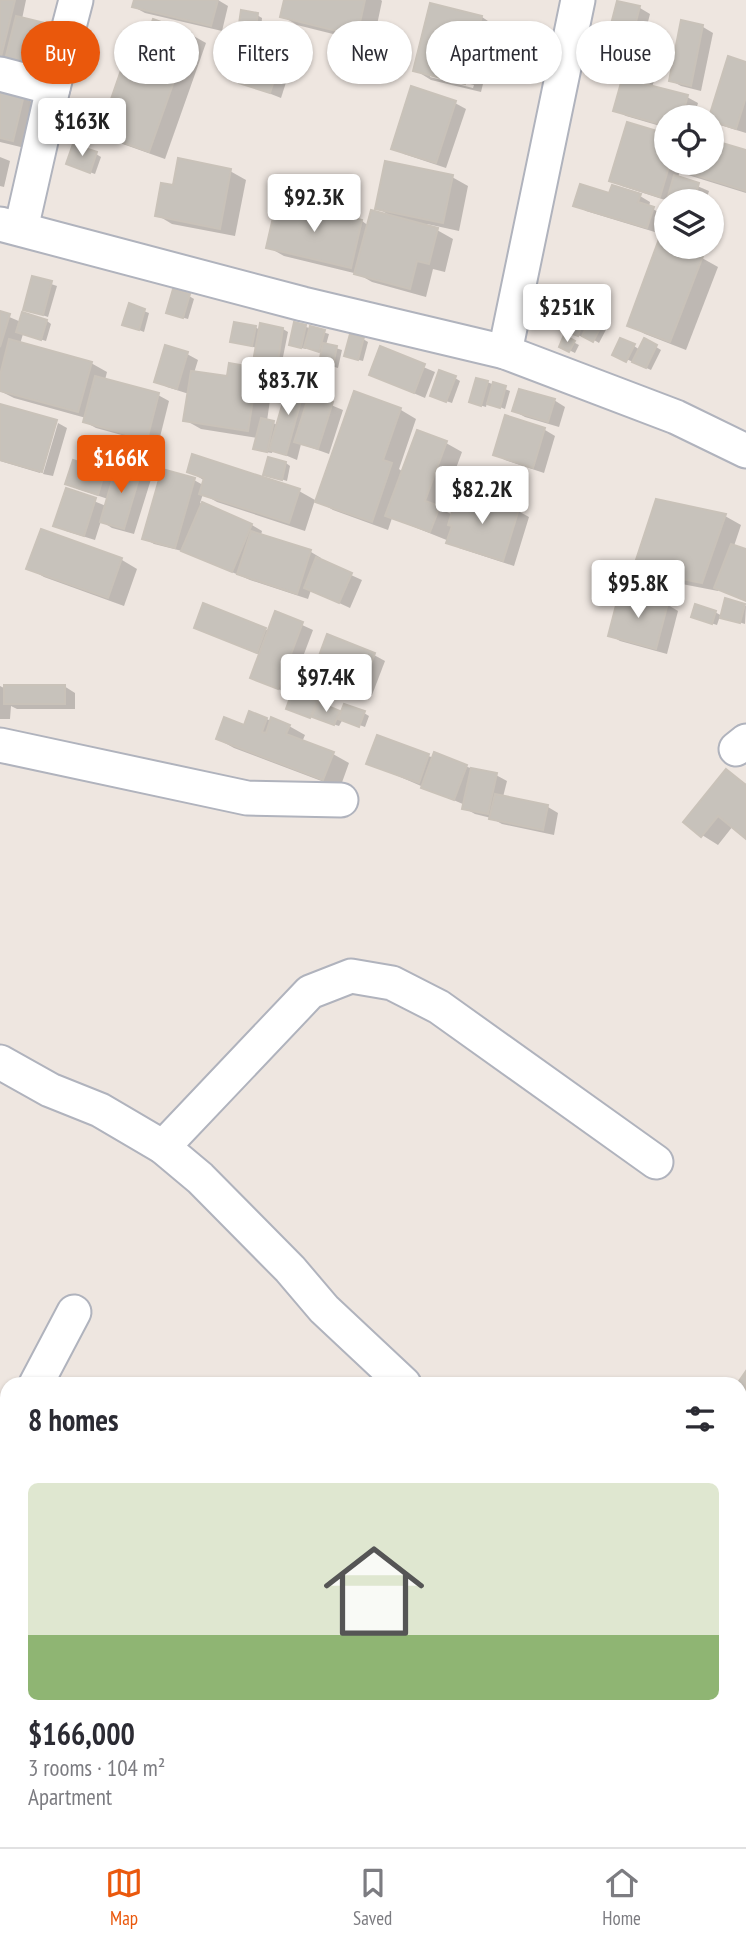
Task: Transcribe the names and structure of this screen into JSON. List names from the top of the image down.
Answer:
{
  "page": {
    "chip": [
      "Buy",
      "Rent",
      "Filters",
      "New",
      "Apartment",
      "House"
    ],
    "price": [
      "$163K",
      "$92.3K",
      "$251K",
      "$83.7K",
      "$166K",
      "$82.2K",
      "$95.8K",
      "$97.4K"
    ],
    "heading": "8 homes",
    "list": [
      {
        "name": "$166,000",
        "note": "3 rooms · 104 m² · Apartment"
      }
    ],
    "tabs": ["Map", "Saved", "Home"]
  }
}
